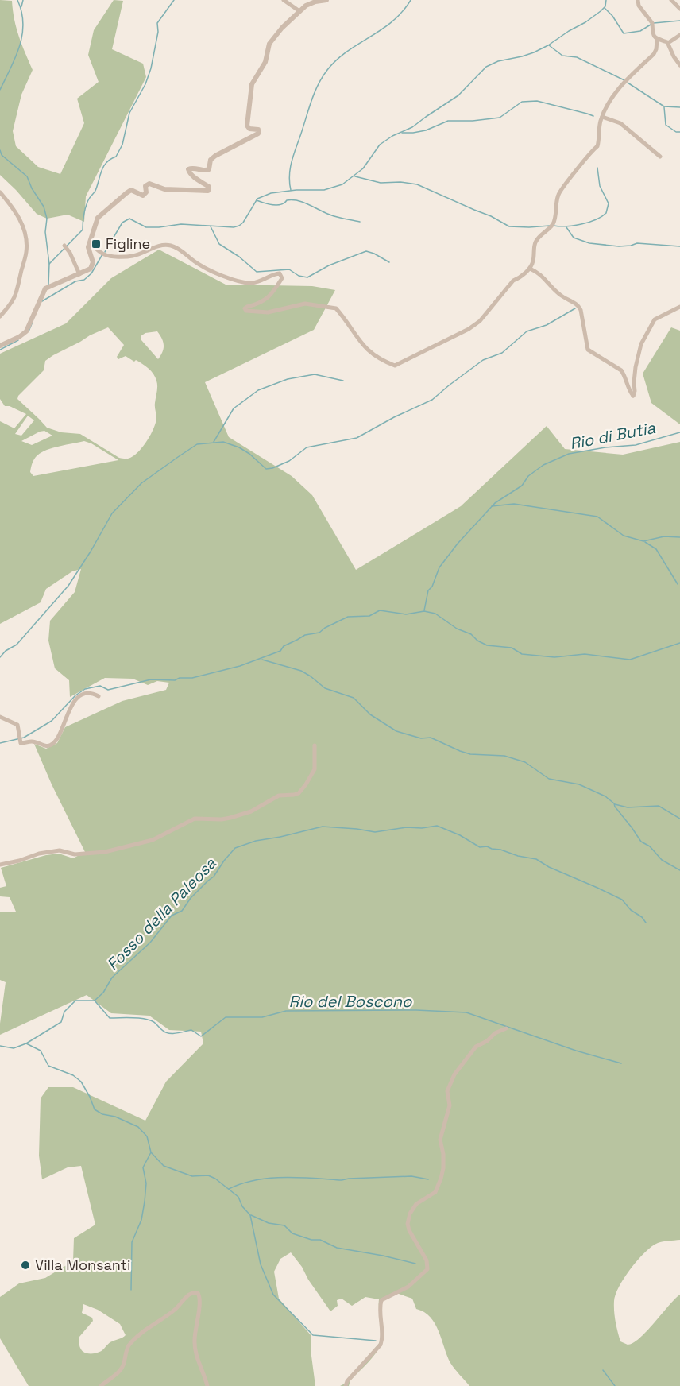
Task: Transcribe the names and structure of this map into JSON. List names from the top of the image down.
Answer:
{
  "water": ["Rio di Butia", "Fosso della Paleosa", "Rio del Boscono"],
  "places": {
    "transit": ["Figline"],
    "other": ["Villa Monsanti"]
  }
}
